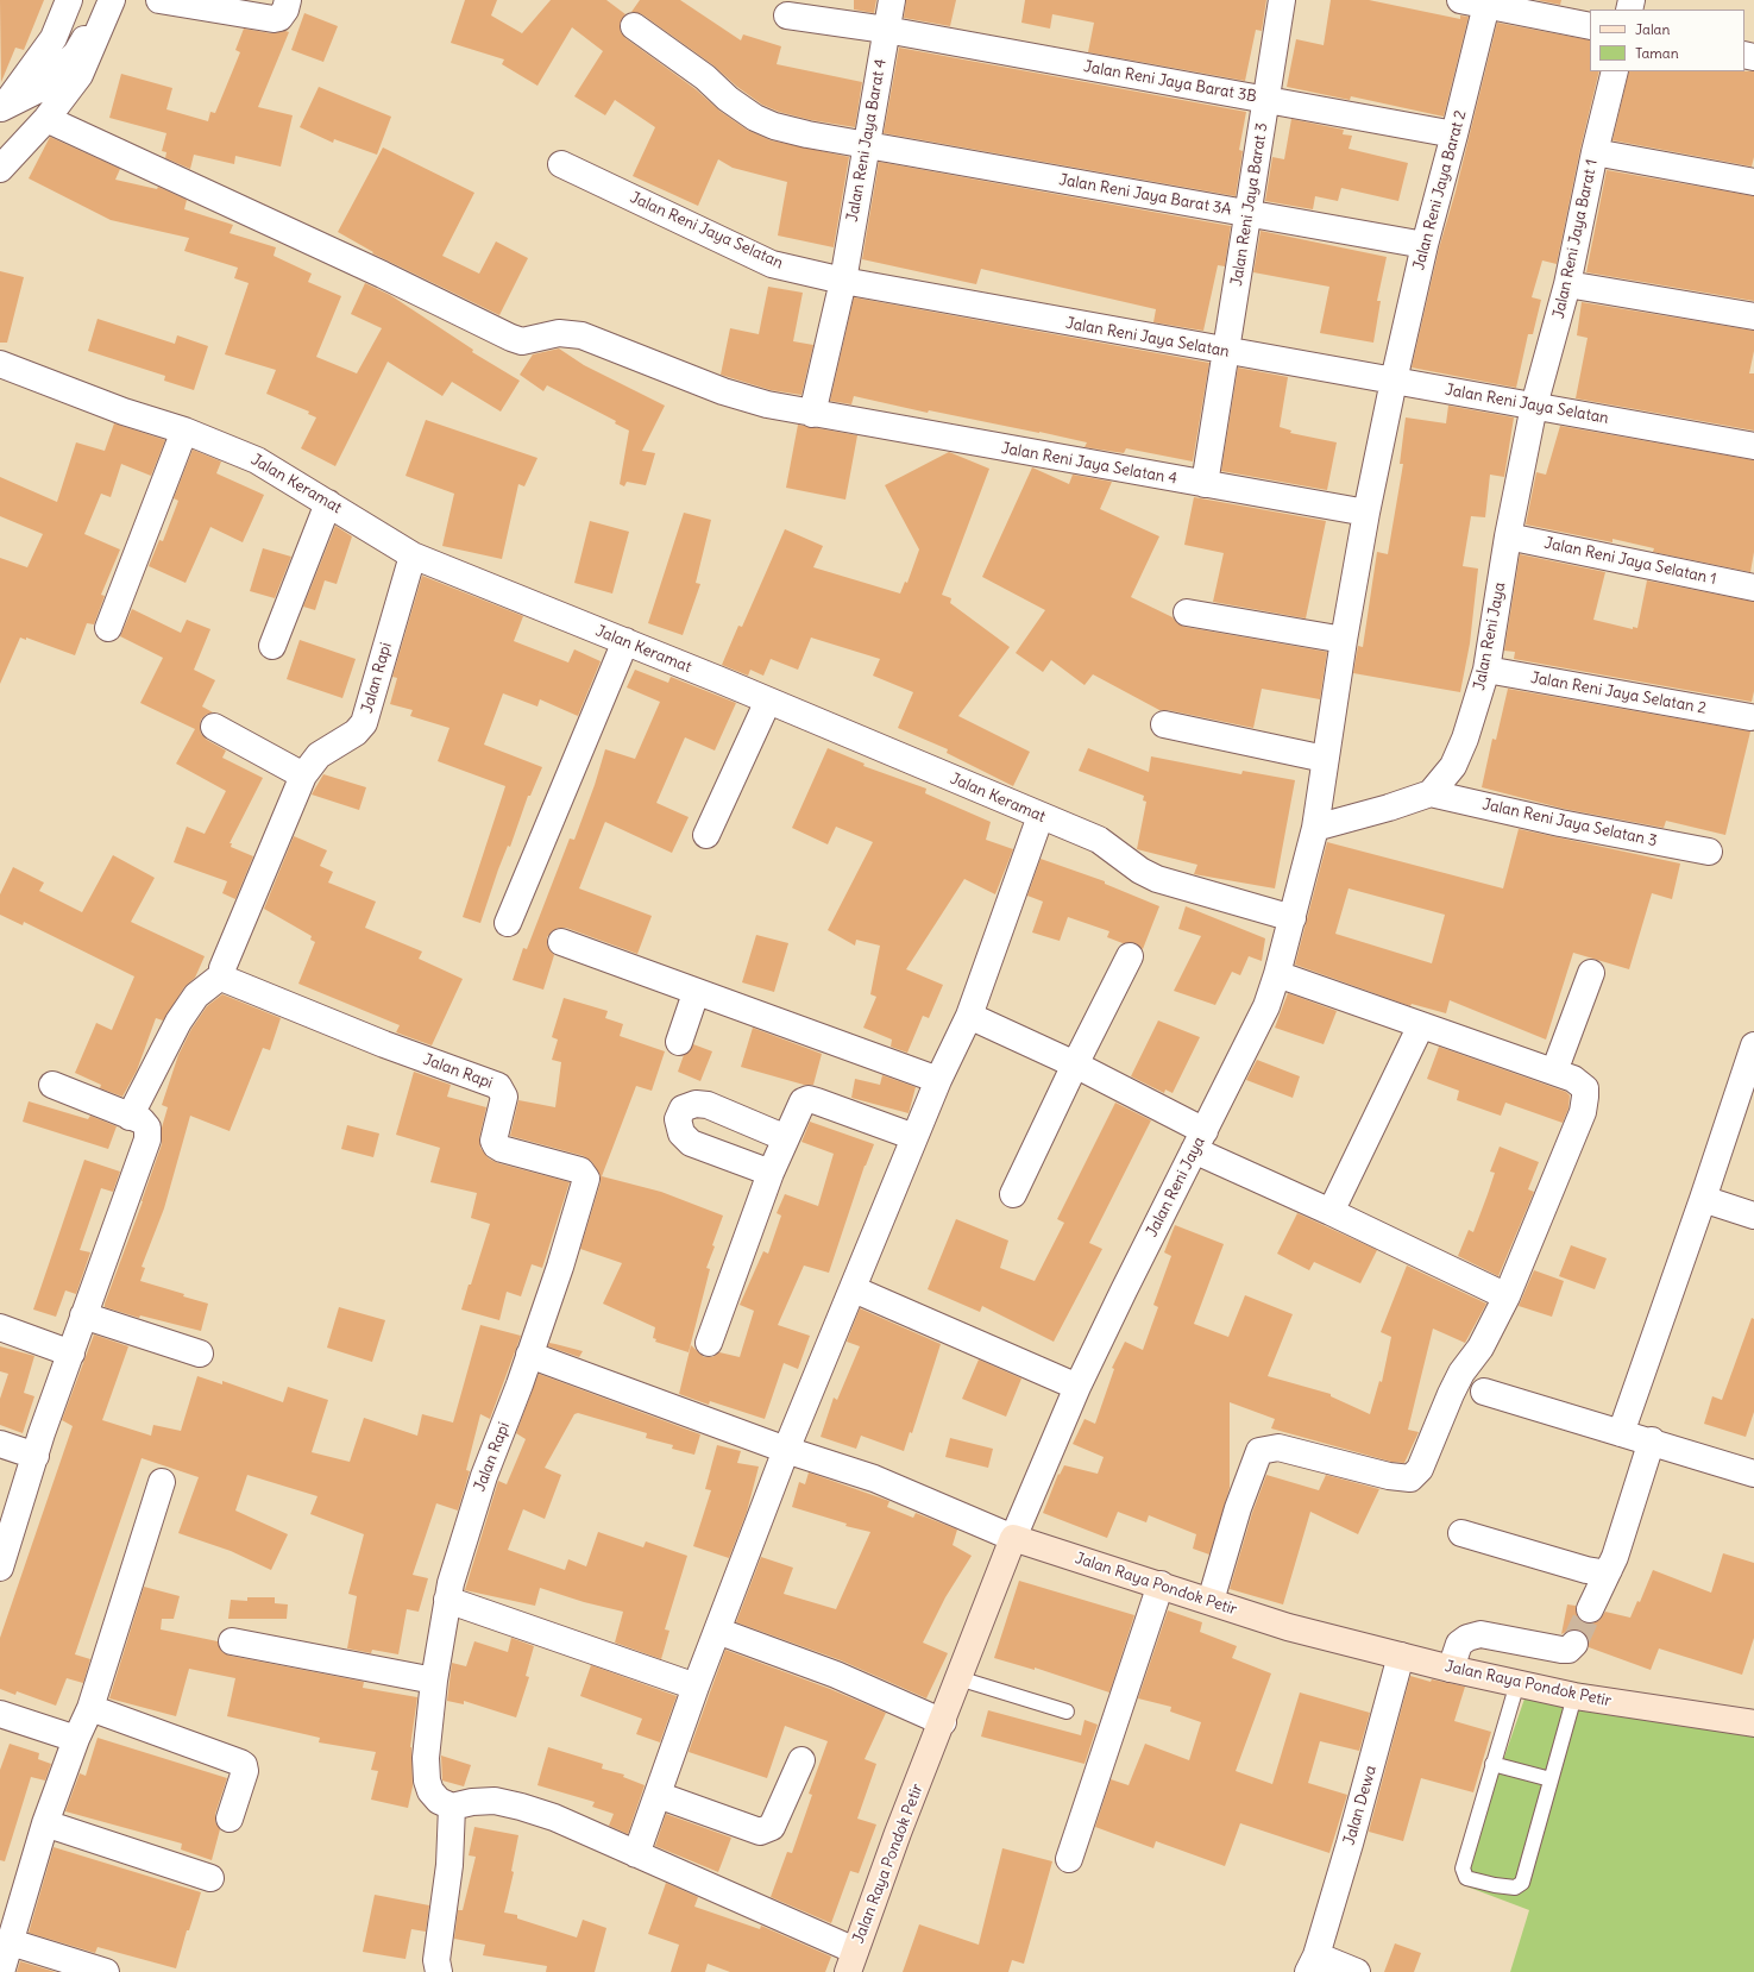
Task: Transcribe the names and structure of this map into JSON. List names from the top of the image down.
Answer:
{
  "streets": {
    "main road": ["Jalan Raya Pondok Petir"],
    "street": [
      "Jalan Reni Jaya Barat 3B",
      "Jalan Reni Jaya Barat 4",
      "Jalan Reni Jaya Barat 2",
      "Jalan Reni Jaya Barat 3A",
      "Jalan Reni Jaya Barat 3",
      "Jalan Reni Jaya Selatan",
      "Jalan Reni Jaya Barat 1",
      "Jalan Reni Jaya Selatan 4",
      "Jalan Keramat",
      "Jalan Reni Jaya Selatan 1",
      "Jalan Reni Jaya",
      "Jalan Rapi",
      "Jalan Reni Jaya Selatan 2",
      "Jalan Reni Jaya Selatan 3",
      "Jalan Dewa"
    ]
  },
  "crossings": [
    ["Jalan Reni Jaya Barat 3B", "Jalan Reni Jaya Barat 4"],
    ["Jalan Reni Jaya Barat 3B", "Jalan Reni Jaya Barat 2"],
    ["Jalan Reni Jaya Barat 3B", "Jalan Reni Jaya Barat 3"],
    ["Jalan Reni Jaya Barat 4", "Jalan Reni Jaya Barat 3A"],
    ["Jalan Reni Jaya Barat 4", "Jalan Reni Jaya Selatan"],
    ["Jalan Reni Jaya Barat 4", "Jalan Reni Jaya Selatan 4"],
    ["Jalan Reni Jaya Barat 2", "Jalan Reni Jaya Barat 3A"],
    ["Jalan Reni Jaya Barat 2", "Jalan Reni Jaya Selatan"],
    ["Jalan Reni Jaya Barat 2", "Jalan Reni Jaya"],
    ["Jalan Reni Jaya Barat 3A", "Jalan Reni Jaya Barat 3"],
    ["Jalan Reni Jaya Barat 3", "Jalan Reni Jaya Selatan"],
    ["Jalan Reni Jaya Barat 3", "Jalan Reni Jaya Selatan 4"],
    ["Jalan Reni Jaya Selatan", "Jalan Reni Jaya Barat 1"],
    ["Jalan Reni Jaya Selatan", "Jalan Reni Jaya"],
    ["Jalan Reni Jaya Barat 1", "Jalan Reni Jaya"],
    ["Jalan Reni Jaya Selatan 4", "Jalan Reni Jaya"],
    ["Jalan Keramat", "Jalan Reni Jaya"],
    ["Jalan Keramat", "Jalan Rapi"],
    ["Jalan Reni Jaya Selatan 1", "Jalan Reni Jaya"],
    ["Jalan Reni Jaya", "Jalan Reni Jaya Selatan 2"],
    ["Jalan Reni Jaya", "Jalan Reni Jaya Selatan 3"],
    ["Jalan Reni Jaya", "Jalan Raya Pondok Petir"],
    ["Jalan Raya Pondok Petir", "Jalan Dewa"]
  ],
  "legend": ["Jalan", "Taman"]
}
